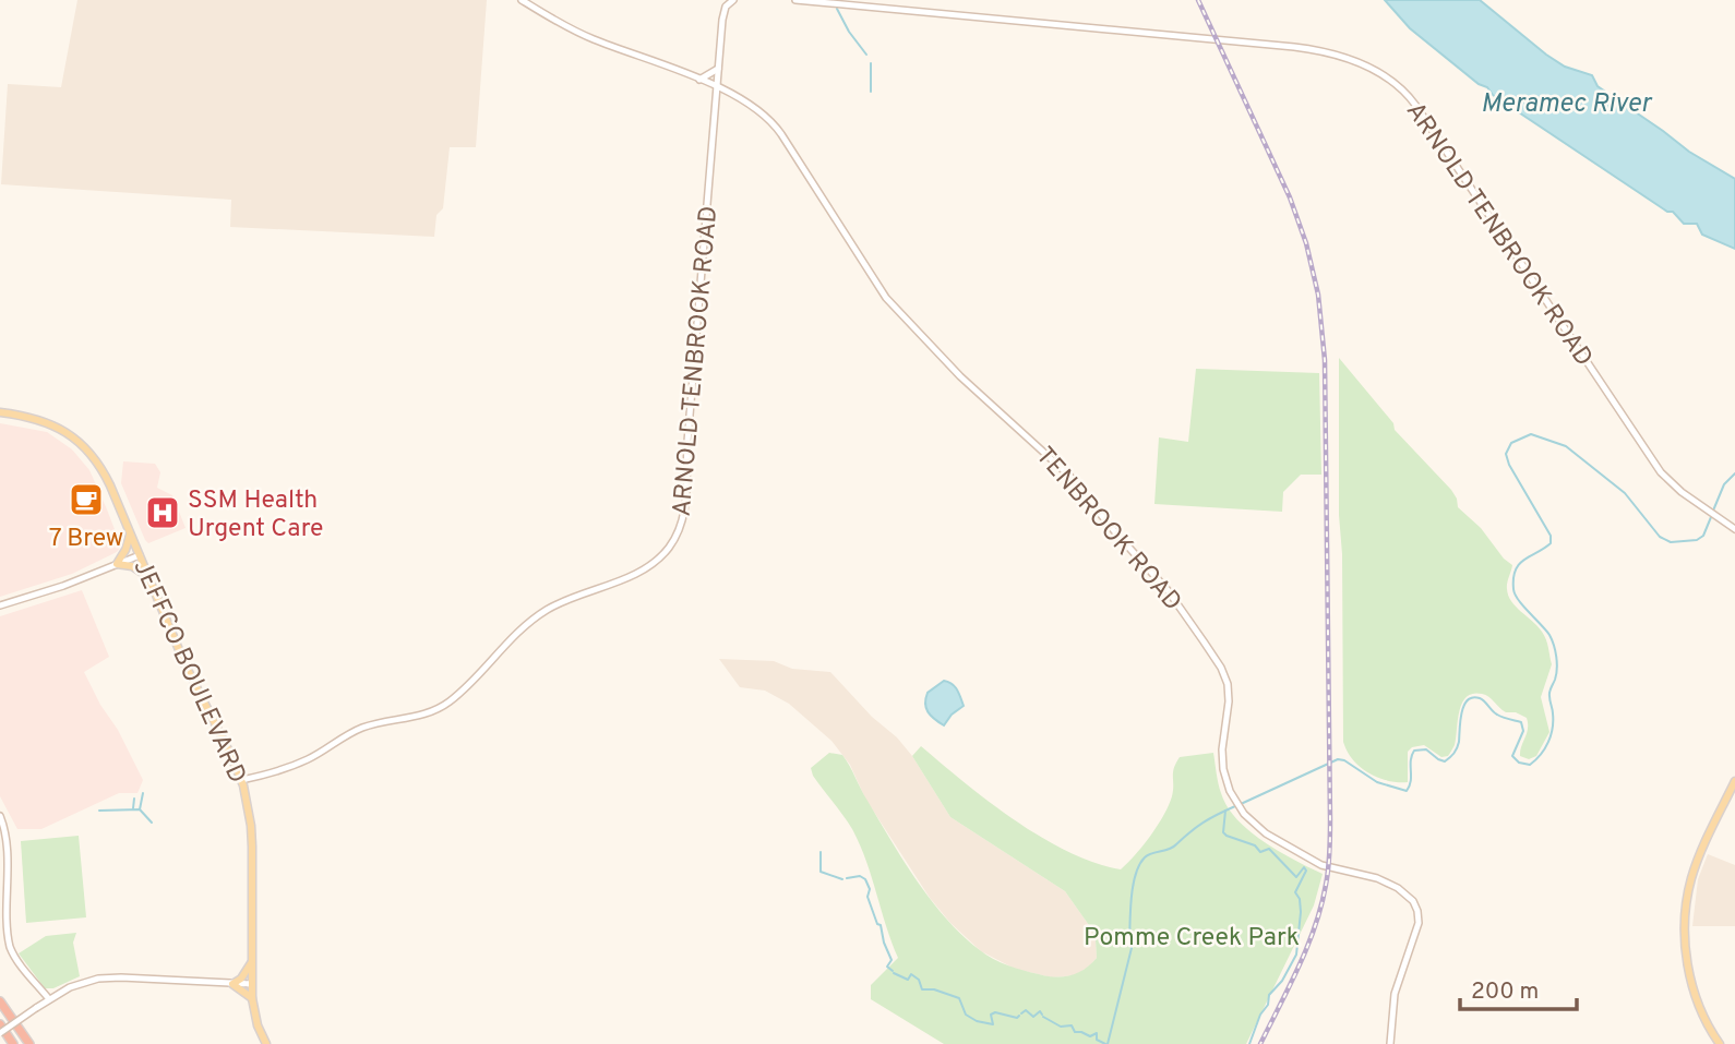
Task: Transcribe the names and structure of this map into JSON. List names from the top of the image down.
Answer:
{
  "streets": {
    "main road": ["JEFFCO BOULEVARD"],
    "street": ["ARNOLD TENBROOK ROAD", "TENBROOK ROAD"]
  },
  "crossings": [
    ["ARNOLD TENBROOK ROAD", "TENBROOK ROAD"],
    ["ARNOLD TENBROOK ROAD", "JEFFCO BOULEVARD"]
  ],
  "water": ["Meramec River"],
  "parks": ["Pomme Creek Park"],
  "places": {
    "cafe": ["7 Brew"],
    "hospital": ["SSM Health Urgent Care"]
  },
  "scale_bar": "200 m"
}
